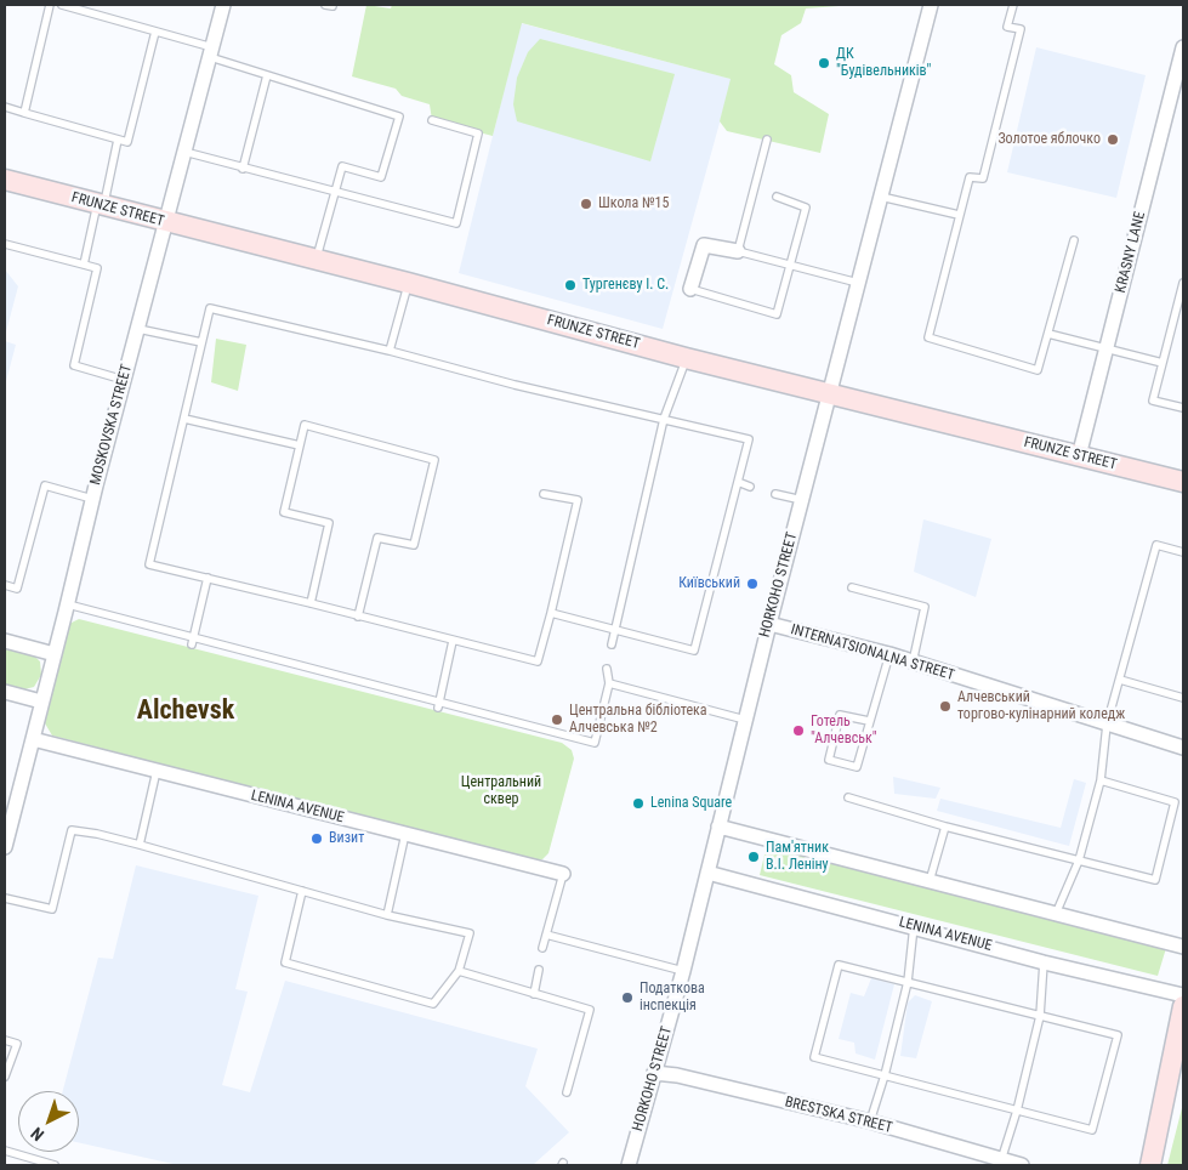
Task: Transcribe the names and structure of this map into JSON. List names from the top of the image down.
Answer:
{
  "streets": {
    "street": [
      "FRUNZE STREET",
      "KRASNY LANE",
      "MOSKOVSKA STREET",
      "HORKOHO STREET",
      "INTERNATSIONALNA STREET",
      "LENINA AVENUE",
      "BRESTSKA STREET"
    ]
  },
  "crossings": [
    ["FRUNZE STREET", "KRASNY LANE"],
    ["FRUNZE STREET", "MOSKOVSKA STREET"],
    ["FRUNZE STREET", "HORKOHO STREET"],
    ["MOSKOVSKA STREET", "LENINA AVENUE"],
    ["HORKOHO STREET", "INTERNATSIONALNA STREET"],
    ["HORKOHO STREET", "LENINA AVENUE"],
    ["HORKOHO STREET", "BRESTSKA STREET"]
  ],
  "districts": ["Alchevsk"],
  "parks": ["Центральний сквер"],
  "places": [
    "ДК \"Будівельників\"",
    "Золотое яблочко",
    "Школа №15",
    "Тургенєву І. С.",
    "Київський",
    "Алчевський торгово-кулінарний коледж",
    "Центральна бібліотека Алчевська №2",
    "Готель \"Алчевськ\"",
    "Lenina Square",
    "Визит",
    "Пам'ятник В.I. Ленiну",
    "Податкова інспекція"
  ],
  "north": "bottom left"
}
